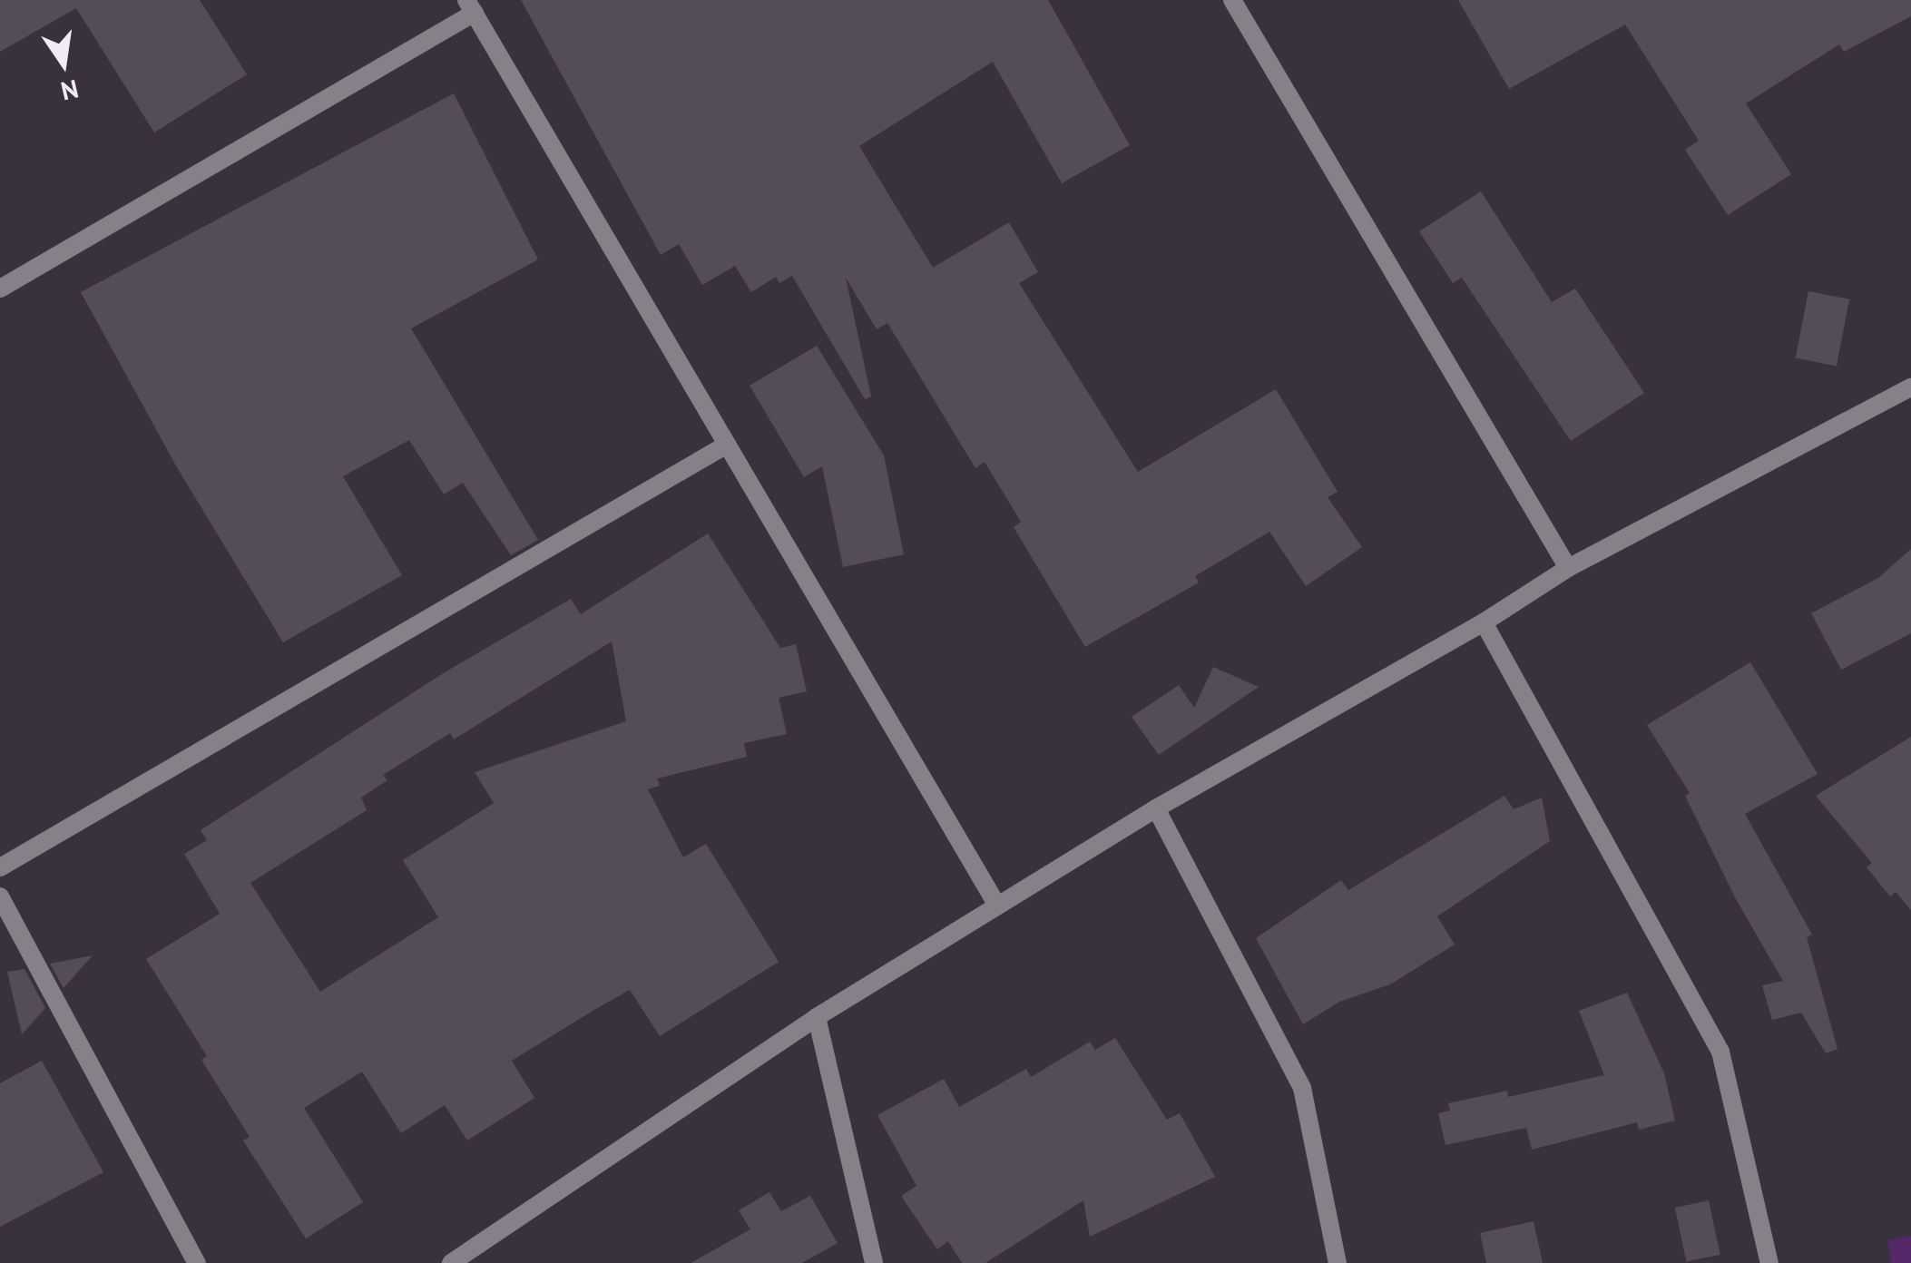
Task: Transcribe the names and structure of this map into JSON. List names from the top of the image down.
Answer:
{
  "north": "bottom"
}
